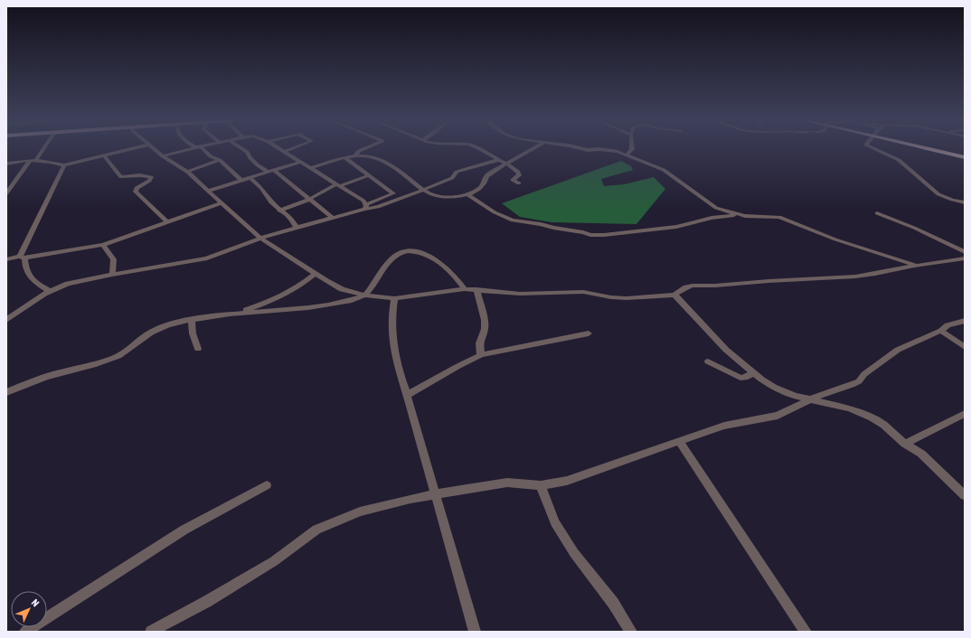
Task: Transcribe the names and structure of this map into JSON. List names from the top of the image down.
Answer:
{
  "north": "top right"
}
